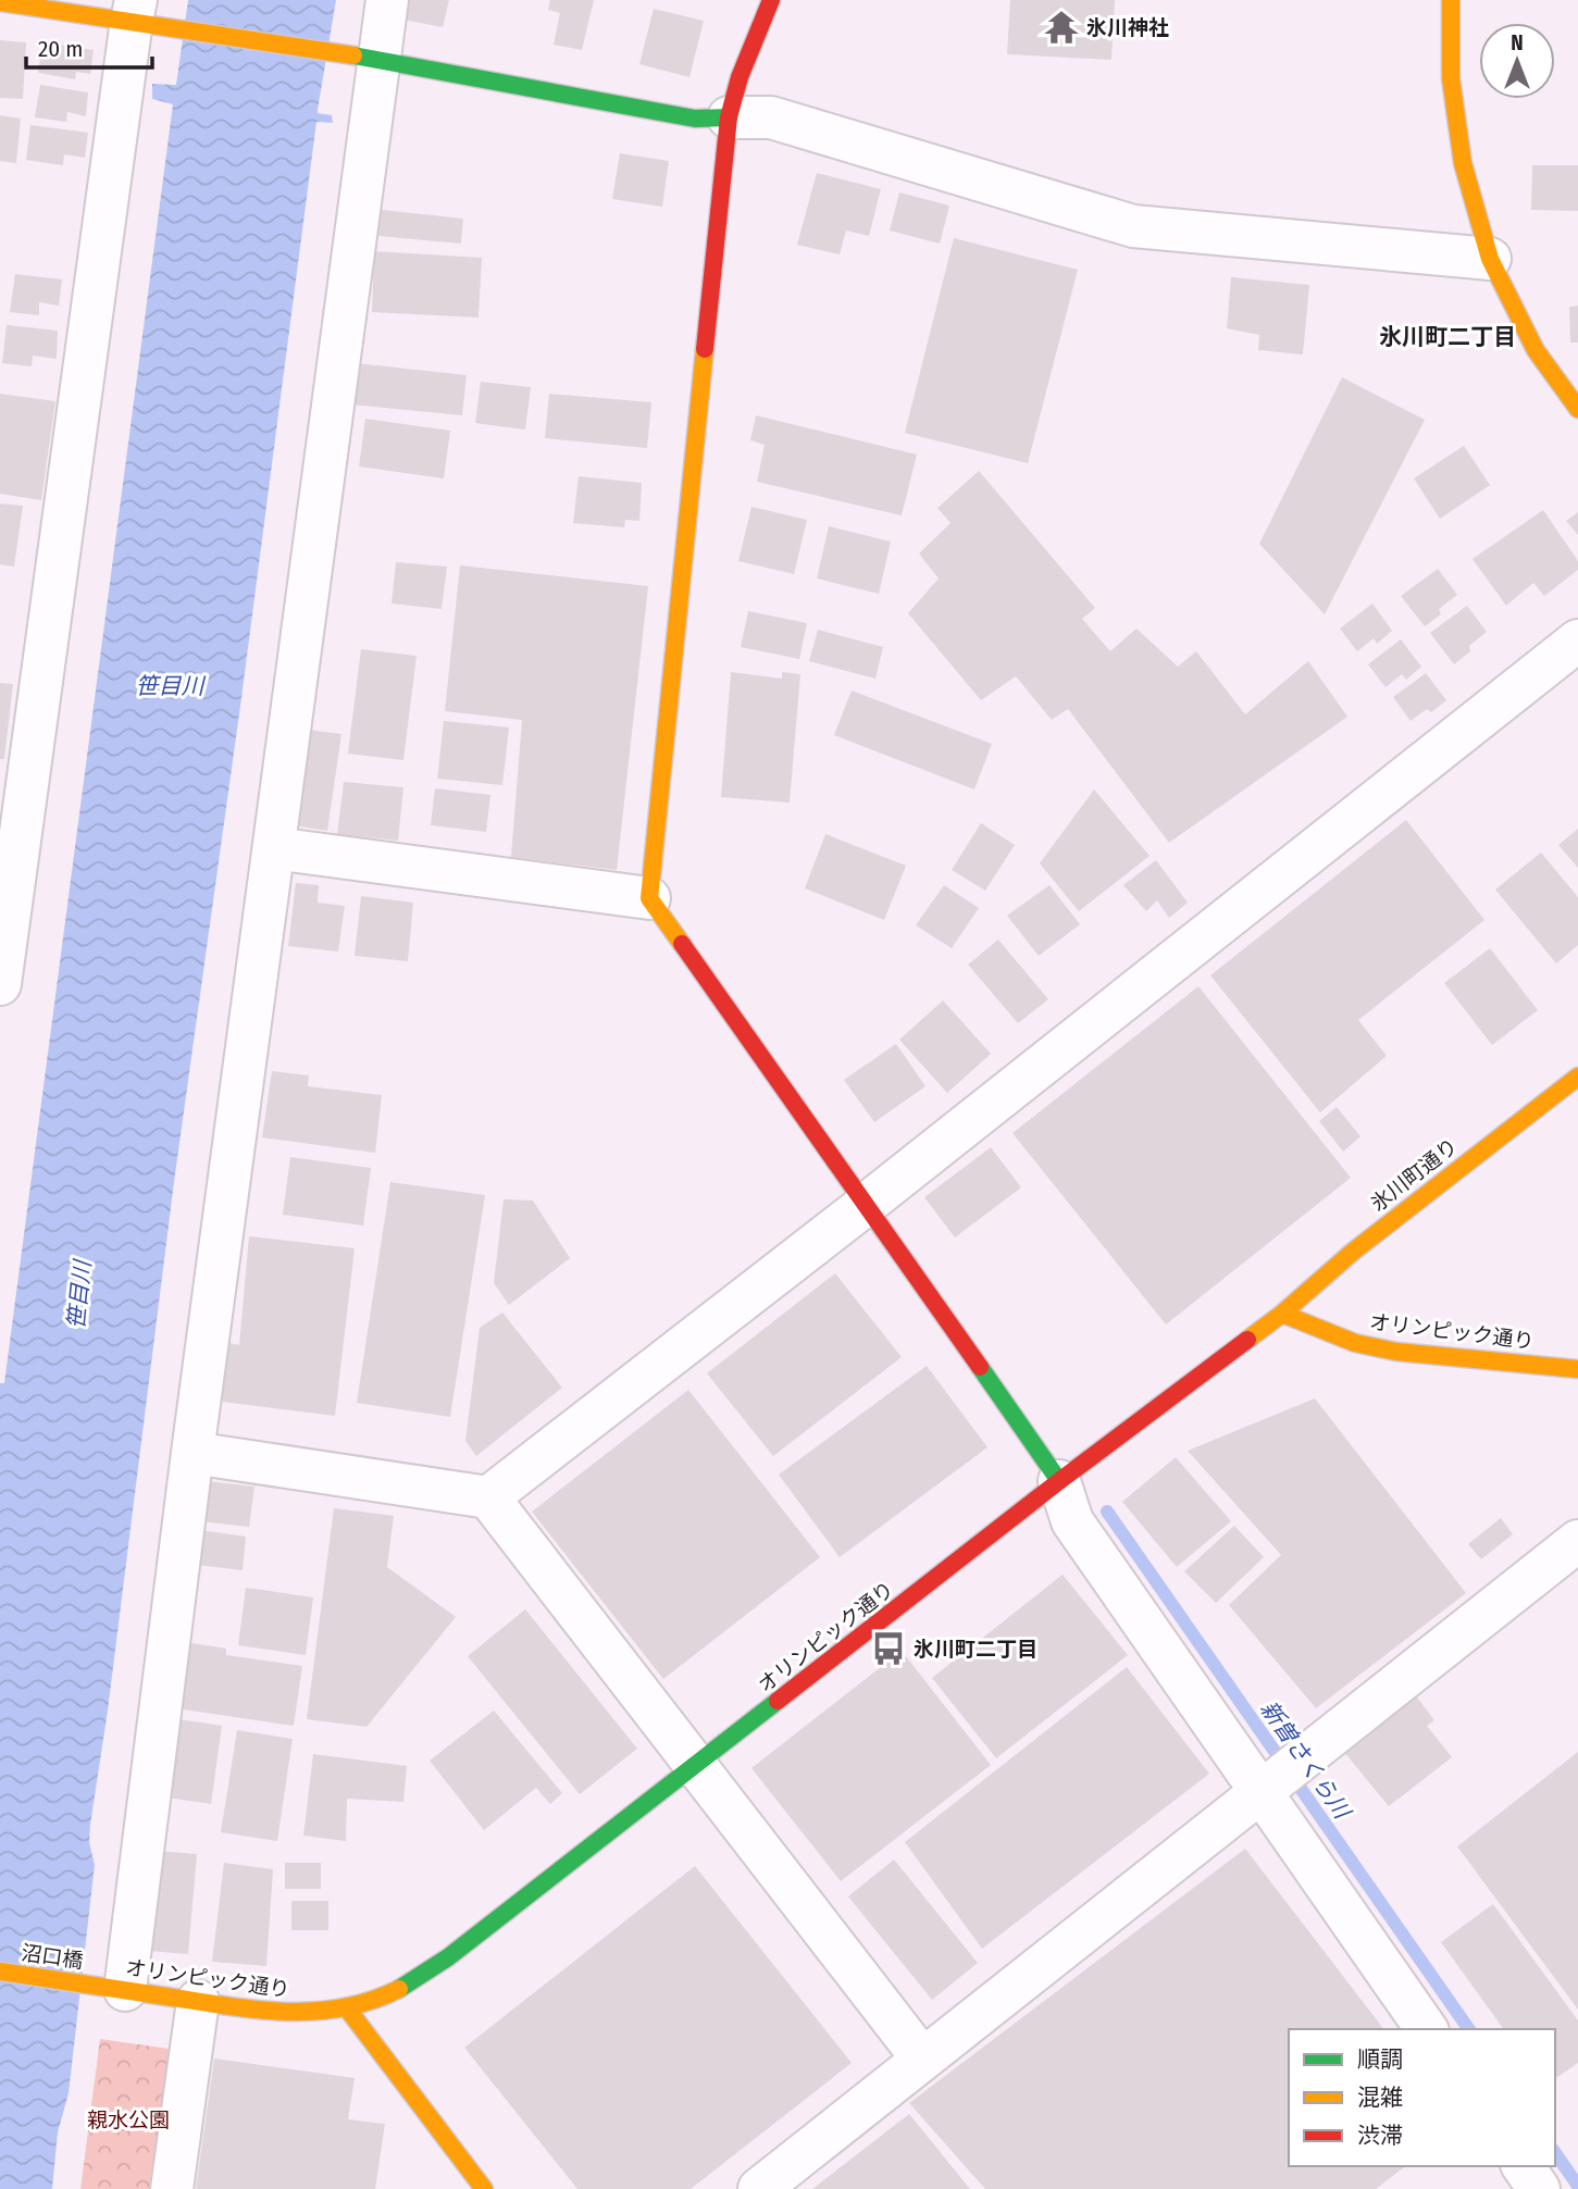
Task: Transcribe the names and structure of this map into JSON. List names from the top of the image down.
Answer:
{
  "streets": {
    "street": ["氷川町通り", "オリンピック通り", "沼口橋"]
  },
  "crossings": [
    ["氷川町通り", "オリンピック通り"],
    ["オリンピック通り", "沼口橋"]
  ],
  "districts": ["氷川町二丁目"],
  "water": ["笹目川", "新曽さくら川"],
  "parks": ["親水公園"],
  "places": {
    "temple": ["氷川神社"],
    "bus stop": ["氷川町二丁目"]
  },
  "legend": ["順調", "混雑", "渋滞"],
  "scale_bar": "20 m",
  "north": "top"
}
